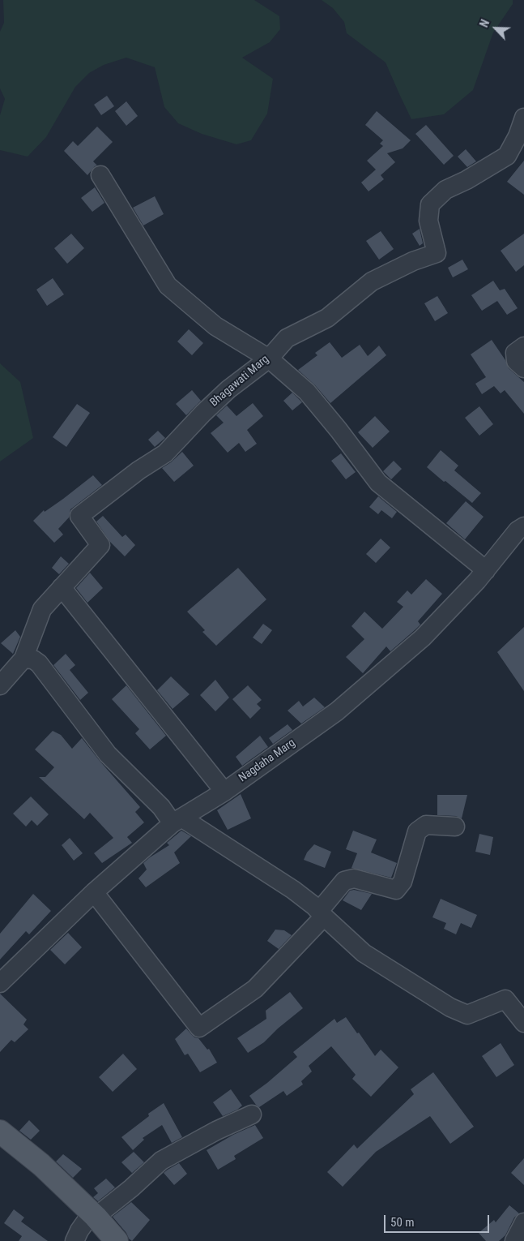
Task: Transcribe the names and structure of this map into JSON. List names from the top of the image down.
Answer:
{
  "streets": {
    "street": ["Bhagawati Marg", "Nagdaha Marg"]
  },
  "scale_bar": "50 m",
  "north": "top left"
}
